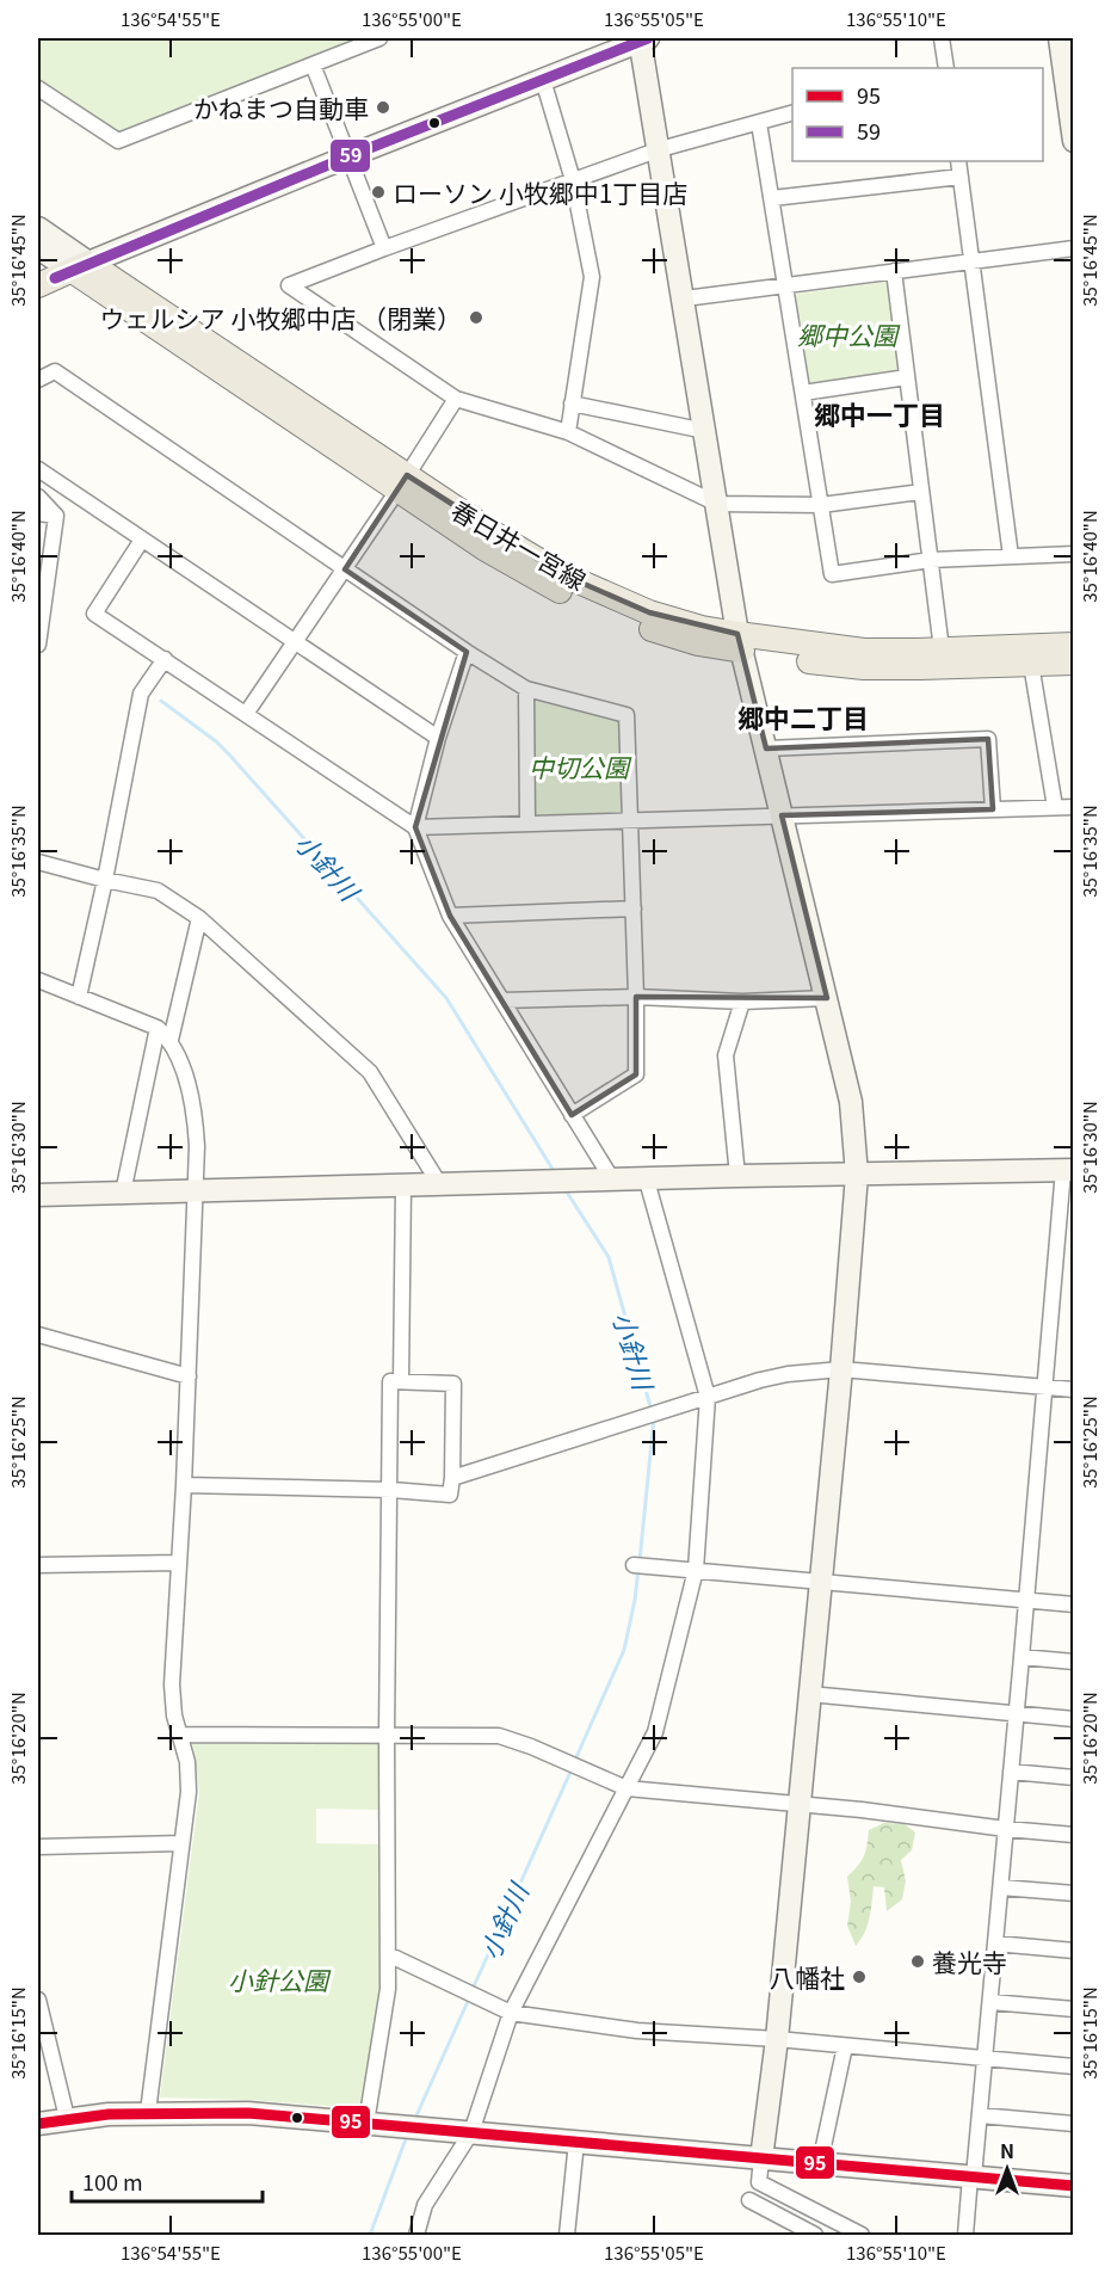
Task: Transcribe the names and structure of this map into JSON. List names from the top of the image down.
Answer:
{
  "streets": {
    "main road": ["春日井一宮線"]
  },
  "districts": ["郷中一丁目", "郷中二丁目"],
  "water": ["小針川"],
  "parks": ["郷中公園", "中切公園", "小針公園"],
  "places": [
    "かねまつ自動車",
    "ローソン 小牧郷中1丁目店",
    "ウェルシア 小牧郷中店 （閉業）",
    "養光寺",
    "八幡社"
  ],
  "lines": ["transit line 59", "transit line 95"],
  "legend": ["95", "59"],
  "scale_bar": "100 m",
  "north": "top",
  "coordinates": [
    "136°54'55\"E",
    "136°55'00\"E",
    "136°55'05\"E",
    "136°55'10\"E",
    "35°16'45\"N",
    "35°16'40\"N",
    "35°16'35\"N",
    "35°16'30\"N",
    "35°16'25\"N",
    "35°16'20\"N",
    "35°16'15\"N"
  ]
}
